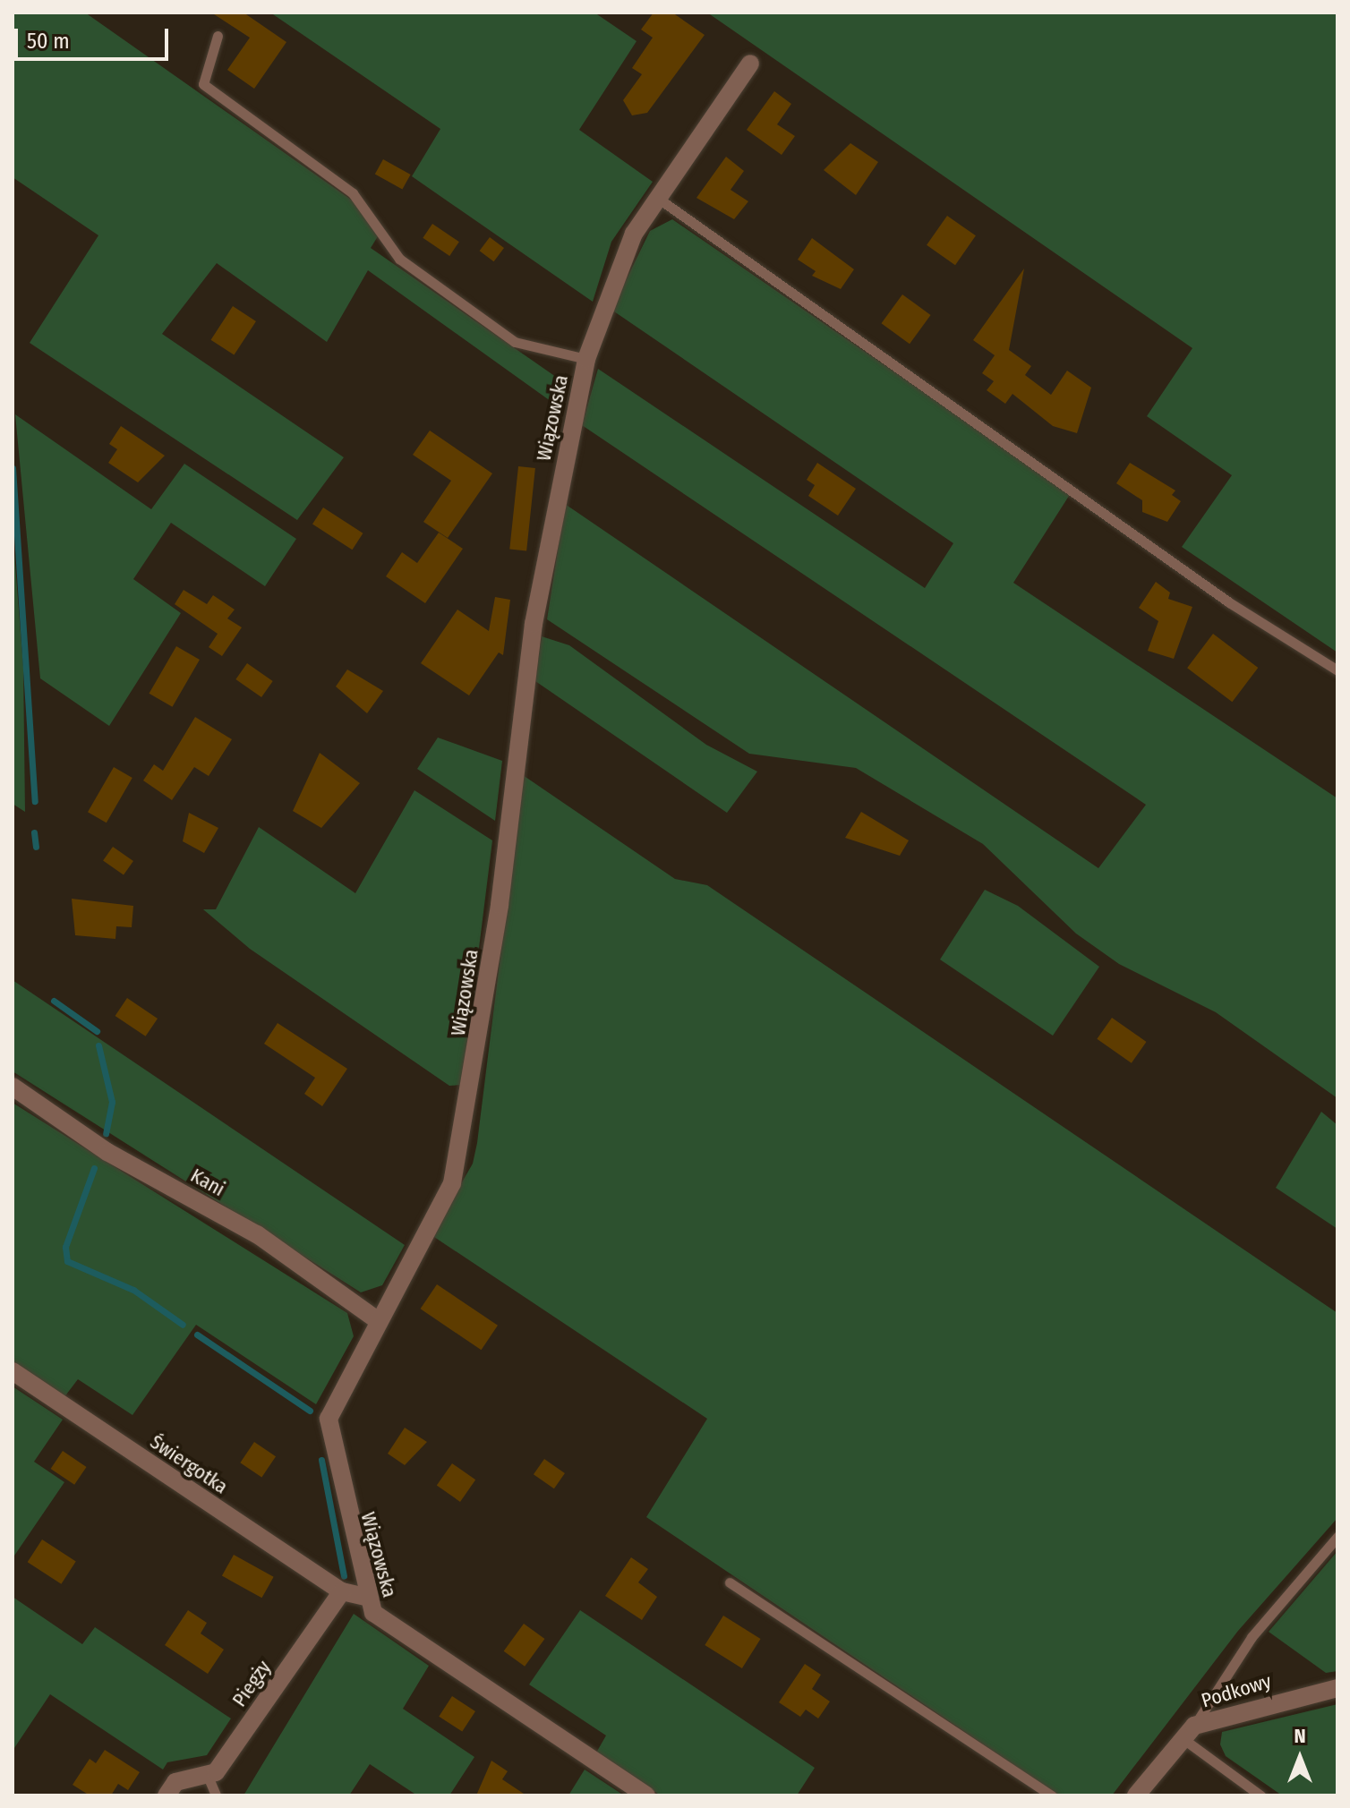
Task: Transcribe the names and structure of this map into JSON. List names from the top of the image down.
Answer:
{
  "streets": {
    "street": [
      "Wiązowska",
      "Kani",
      "Świergotka",
      "Piegży",
      "Podkowy"
    ]
  },
  "crossings": [
    ["Wiązowska", "Kani"],
    ["Świergotka", "Piegży"]
  ],
  "scale_bar": "50 m",
  "north": "top"
}
